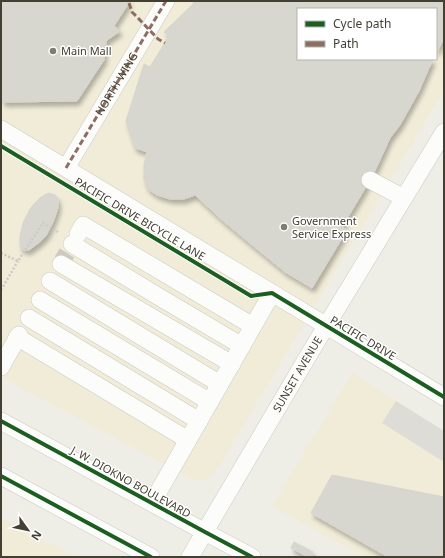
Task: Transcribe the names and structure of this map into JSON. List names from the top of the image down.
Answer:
{
  "streets": {
    "street": [
      "NORTH WING",
      "PACIFIC DRIVE",
      "SUNSET AVENUE",
      "J. W. DIOKNO BOULEVARD"
    ],
    "cycle path": ["PACIFIC DRIVE BICYCLE LANE"]
  },
  "crossings": [
    ["NORTH WING", "PACIFIC DRIVE"],
    ["PACIFIC DRIVE", "SUNSET AVENUE"],
    ["SUNSET AVENUE", "J. W. DIOKNO BOULEVARD"]
  ],
  "places": ["Main Mall", "Government Service Express"],
  "legend": ["Cycle path", "Path"],
  "north": "bottom right"
}
